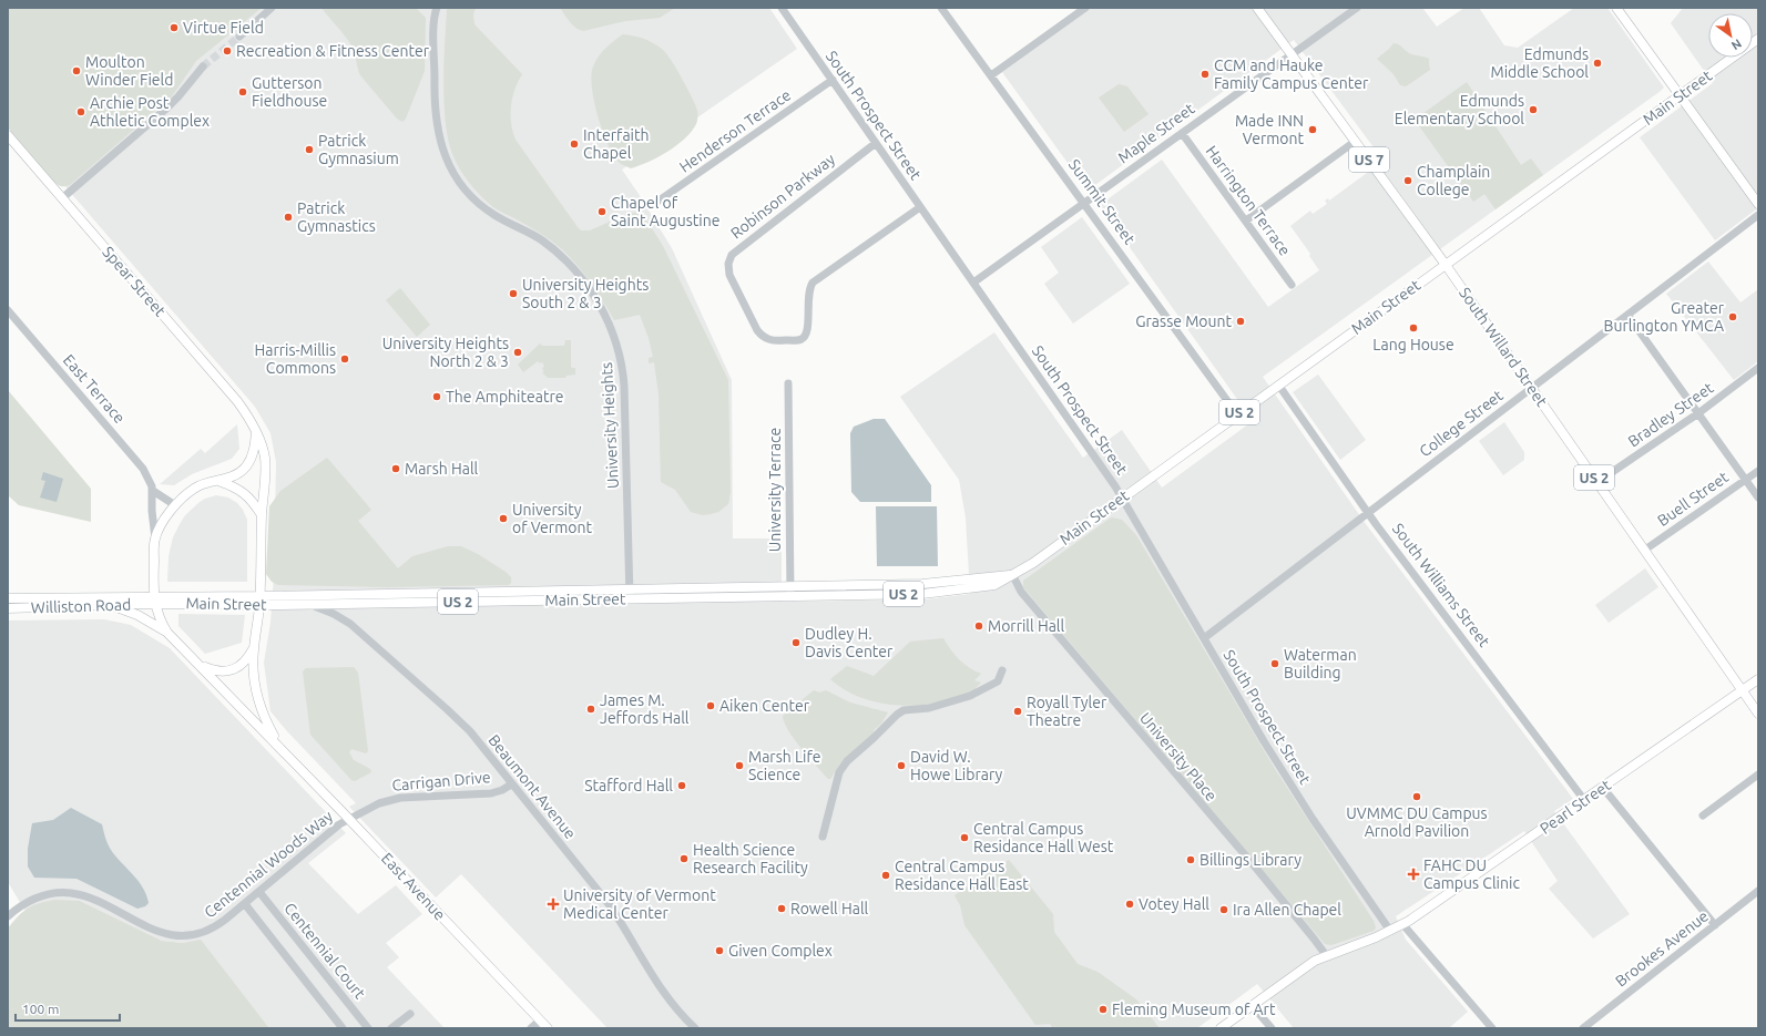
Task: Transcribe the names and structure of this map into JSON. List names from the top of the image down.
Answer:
{
  "streets": {
    "main road": [
      "Main Street",
      "US 7",
      "Spear Street",
      "South Willard Street",
      "US 2",
      "Williston Road",
      "Pearl Street",
      "East Avenue"
    ],
    "street": [
      "South Prospect Street",
      "Henderson Terrace",
      "Maple Street",
      "Robinson Parkway",
      "Harrington Terrace",
      "Summit Street",
      "East Terrace",
      "Bradley Street",
      "College Street",
      "University Heights",
      "University Terrace",
      "Buell Street",
      "South Williams Street",
      "University Place",
      "Carrigan Drive",
      "Beaumont Avenue",
      "Centennial Woods Way",
      "Brookes Avenue",
      "Centennial Court"
    ]
  },
  "crossings": [
    ["Main Street", "South Prospect Street"],
    ["Main Street", "Summit Street"],
    ["Main Street", "Spear Street"],
    ["Main Street", "South Willard Street"],
    ["Main Street", "East Terrace"],
    ["Main Street", "University Heights"],
    ["Main Street", "University Terrace"],
    ["Main Street", "South Williams Street"],
    ["Main Street", "Williston Road"],
    ["Main Street", "University Place"],
    ["Main Street", "Beaumont Avenue"],
    ["Main Street", "East Avenue"],
    ["South Prospect Street", "Henderson Terrace"],
    ["South Prospect Street", "Maple Street"],
    ["South Prospect Street", "Robinson Parkway"],
    ["South Prospect Street", "College Street"],
    ["South Prospect Street", "Pearl Street"],
    ["Maple Street", "Harrington Terrace"],
    ["Maple Street", "Summit Street"],
    ["Maple Street", "South Willard Street"],
    ["Spear Street", "East Terrace"],
    ["Spear Street", "Williston Road"],
    ["Spear Street", "East Avenue"],
    ["South Willard Street", "US 2"],
    ["South Willard Street", "Bradley Street"],
    ["South Willard Street", "College Street"],
    ["South Willard Street", "Buell Street"],
    ["South Willard Street", "Pearl Street"],
    ["East Terrace", "Williston Road"],
    ["East Terrace", "East Avenue"],
    ["US 2", "Pearl Street"],
    ["College Street", "South Williams Street"],
    ["South Williams Street", "Pearl Street"],
    ["Williston Road", "East Avenue"],
    ["University Place", "Pearl Street"],
    ["Carrigan Drive", "Beaumont Avenue"],
    ["Carrigan Drive", "Centennial Woods Way"],
    ["Carrigan Drive", "East Avenue"],
    ["Centennial Woods Way", "East Avenue"],
    ["Centennial Woods Way", "Centennial Court"]
  ],
  "places": {
    "other": [
      "Virtue Field",
      "Recreation & Fitness Center",
      "Edmunds Middle School",
      "Moulton Winder Field",
      "CCM and Hauke Family Campus Center",
      "Gutterson Fieldhouse",
      "Edmunds Elementary School",
      "Archie Post Athletic Complex",
      "Made INN Vermont",
      "Interfaith Chapel",
      "Patrick Gymnasium",
      "Champlain College",
      "Chapel of Saint Augustine",
      "Patrick Gymnastics",
      "University Heights South 2 & 3",
      "Greater Burlington YMCA",
      "Grasse Mount",
      "Lang House",
      "University Heights North 2 & 3",
      "Harris-Millis Commons",
      "The Amphiteatre",
      "Marsh Hall",
      "University of Vermont",
      "Morrill Hall",
      "Dudley H. Davis Center",
      "Waterman Building",
      "Aiken Center",
      "James M. Jeffords Hall",
      "Royall Tyler Theatre",
      "Marsh Life Science",
      "David W. Howe Library",
      "Stafford Hall",
      "UVMMC DU Campus Arnold Pavilion",
      "Central Campus Residance Hall West",
      "Health Science Research Facility",
      "Billings Library",
      "Central Campus Residance Hall East",
      "Votey Hall",
      "Rowell Hall",
      "Ira Allen Chapel",
      "Given Complex",
      "Fleming Museum of Art"
    ],
    "health": ["FAHC DU Campus Clinic", "University of Vermont Medical Center"]
  },
  "scale_bar": "100 m",
  "north": "bottom right"
}
